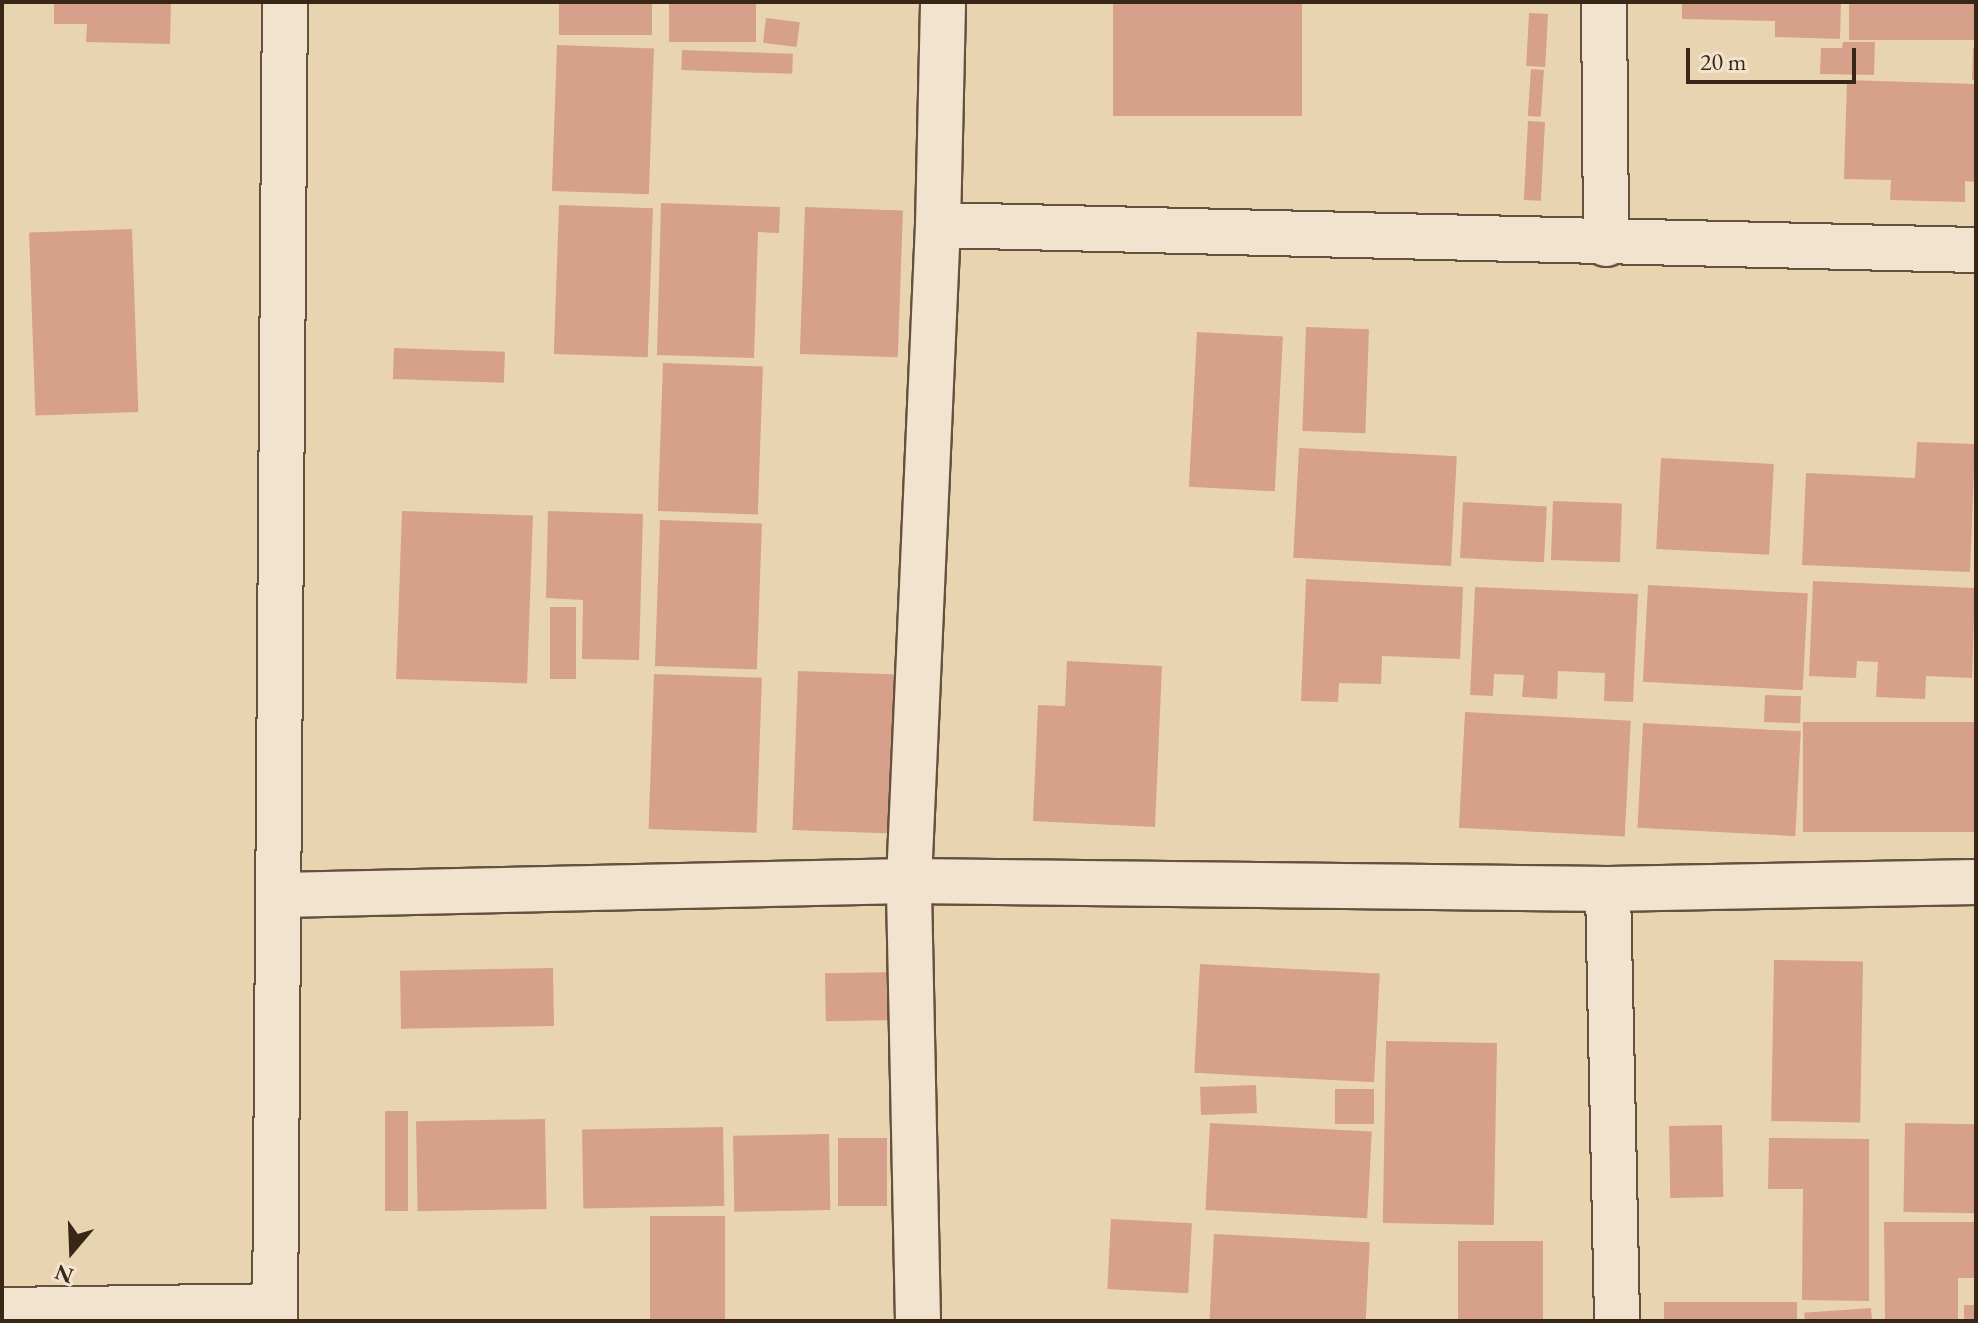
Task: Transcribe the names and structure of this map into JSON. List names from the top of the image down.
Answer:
{
  "scale_bar": "20 m",
  "north": "bottom"
}
